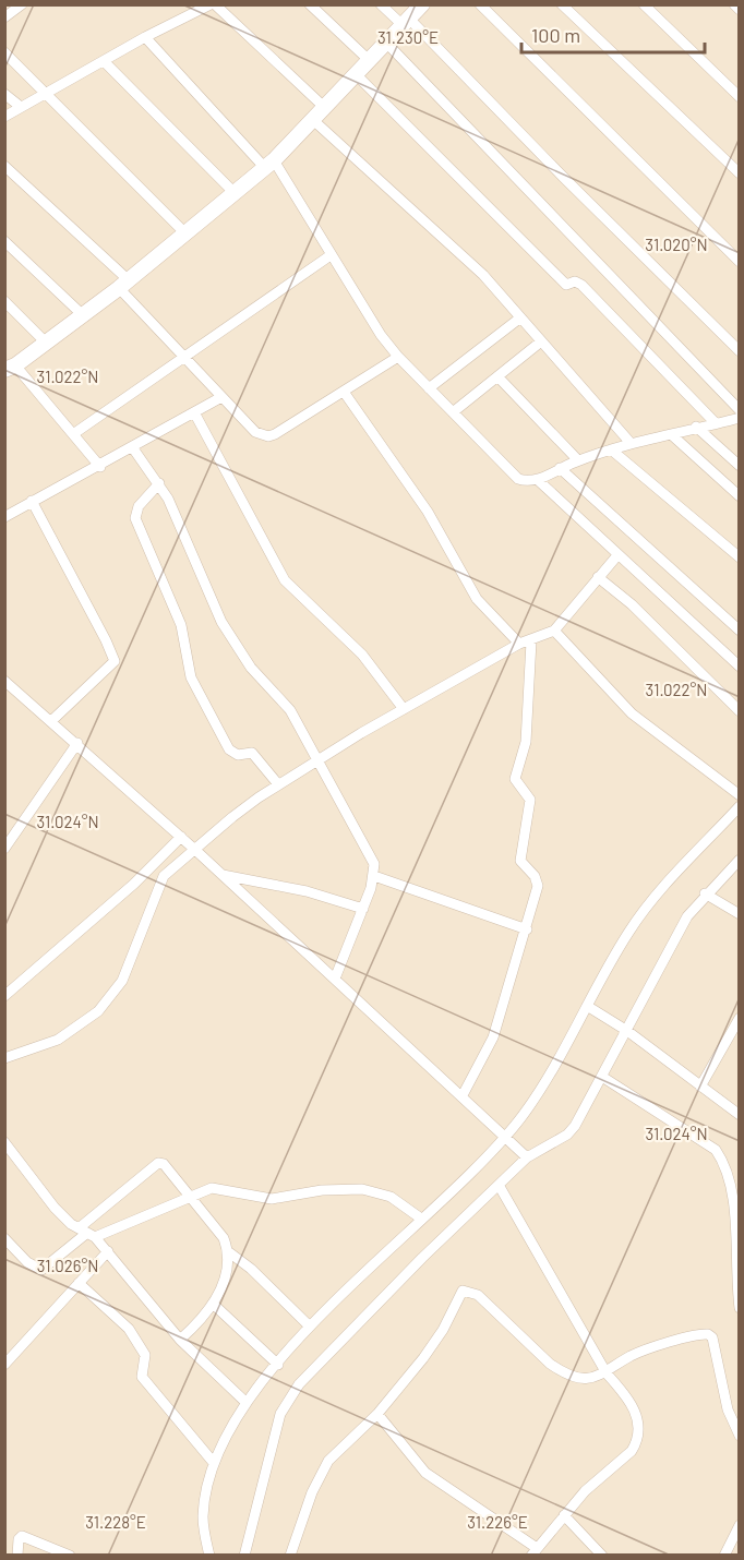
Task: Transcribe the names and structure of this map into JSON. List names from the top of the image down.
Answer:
{
  "scale_bar": "100 m",
  "coordinates": [
    "31.230°E",
    "31.020°N",
    "31.022°N",
    "31.024°N",
    "31.026°N",
    "31.228°E",
    "31.226°E"
  ]
}
